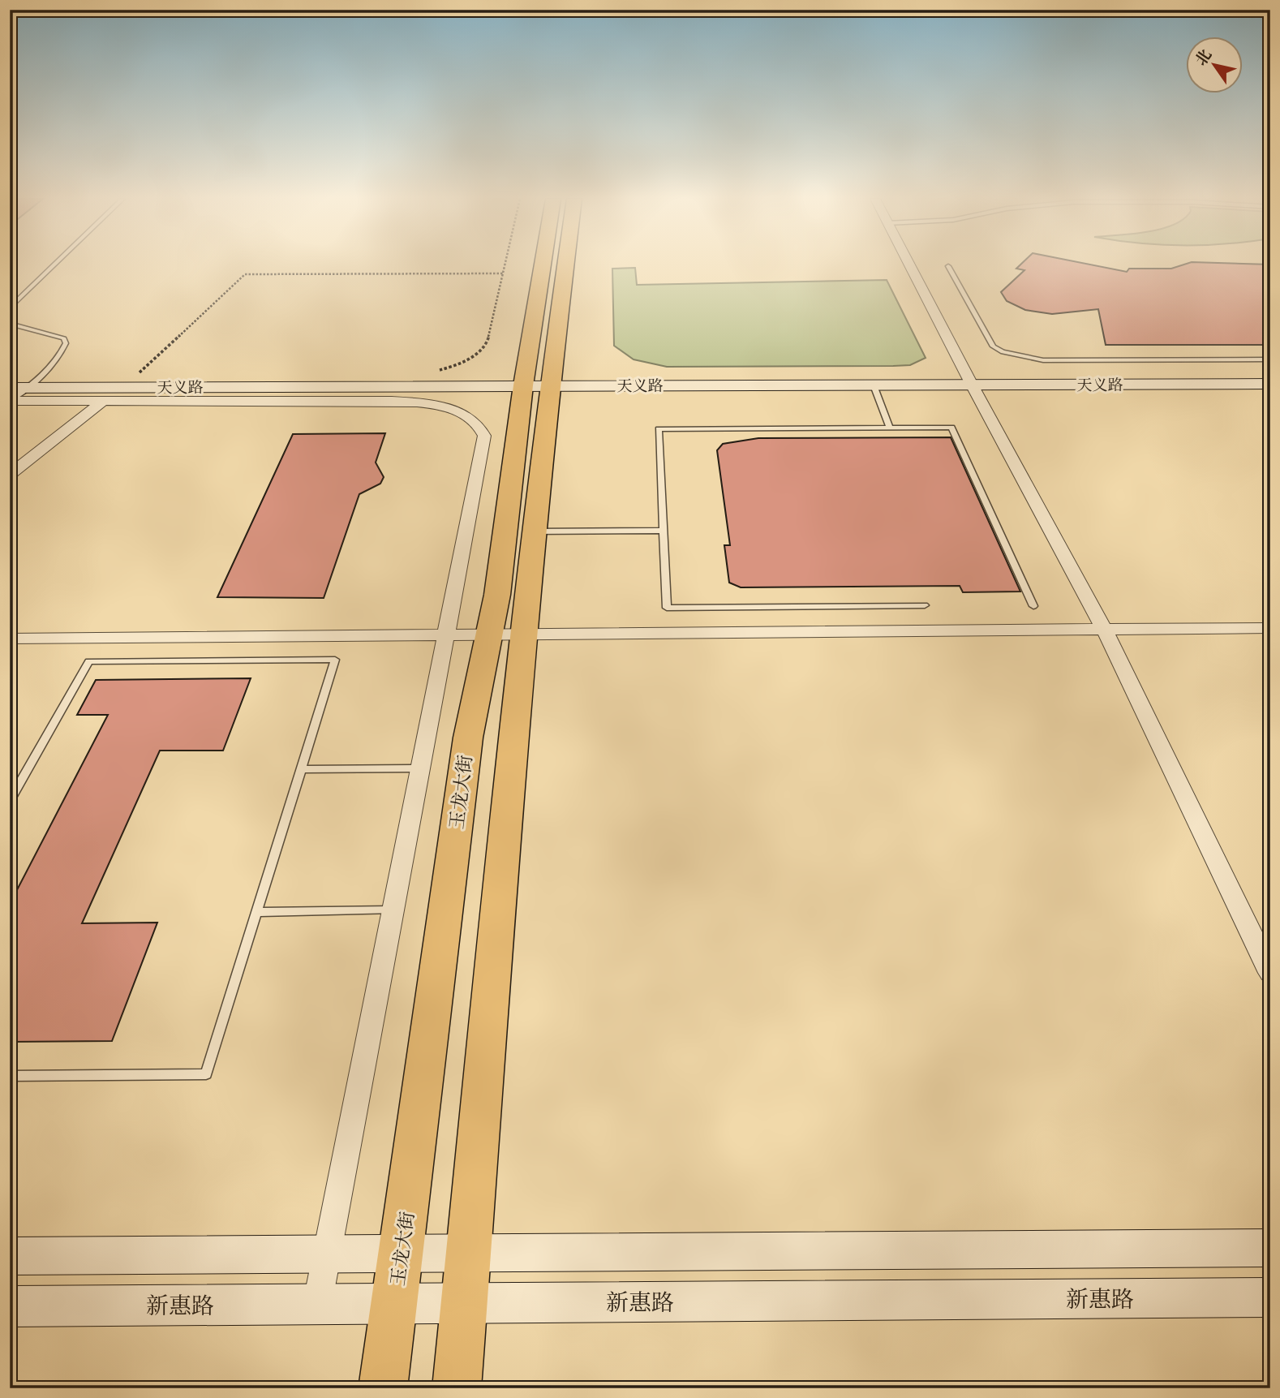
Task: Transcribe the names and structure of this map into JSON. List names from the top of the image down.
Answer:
{
  "streets": {
    "main road": ["天义路", "玉龙大街", "新惠路"]
  },
  "crossings": [
    ["天义路", "玉龙大街"],
    ["玉龙大街", "新惠路"]
  ],
  "north": "top left"
}
